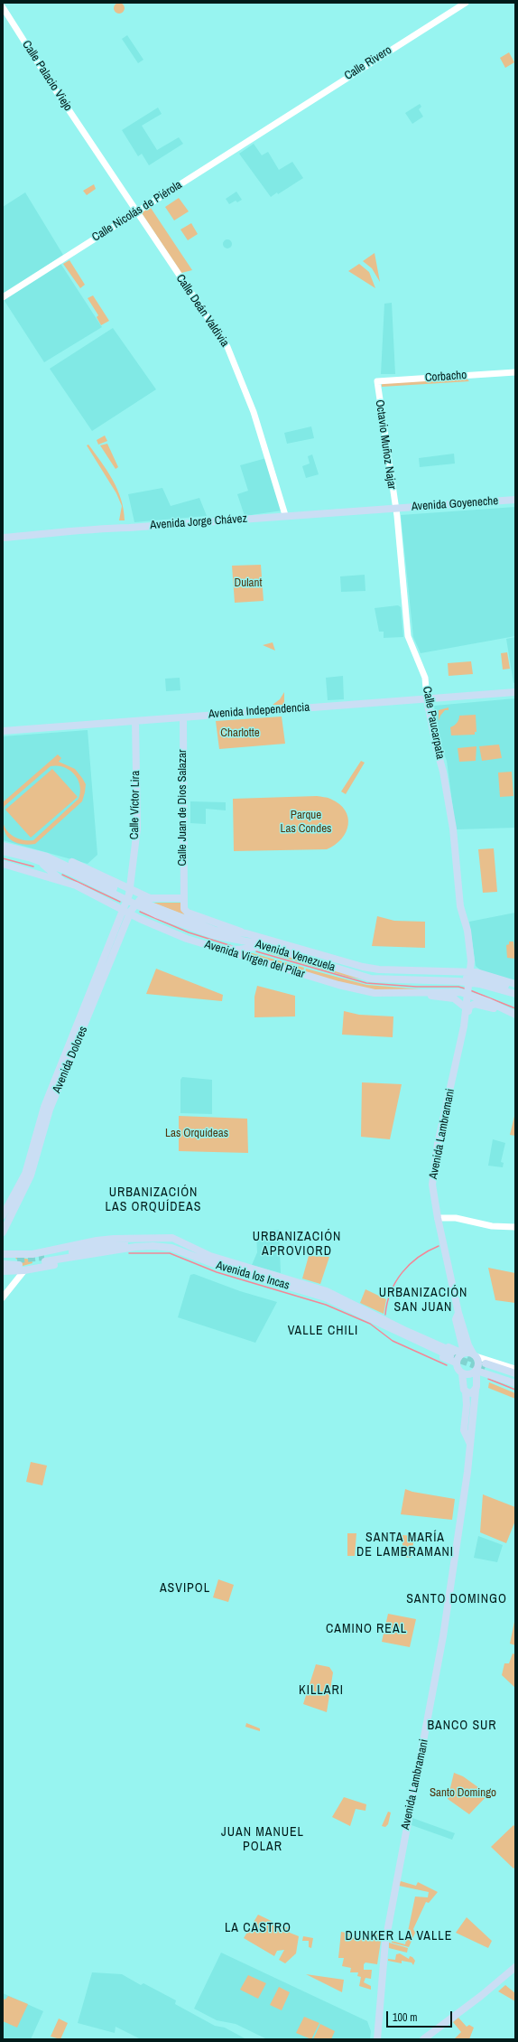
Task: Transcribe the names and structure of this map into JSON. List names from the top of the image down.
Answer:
{
  "streets": {
    "main road": [
      "Avenida Goyeneche",
      "Avenida Jorge Chávez",
      "Avenida Independencia",
      "Calle Paucarpata",
      "Calle Víctor Lira",
      "Calle Juan de Dios Salazar",
      "Avenida Venezuela",
      "Avenida Virgen del Pilar",
      "Avenida Dolores",
      "Avenida Lambramani",
      "Avenida los Incas"
    ],
    "street": [
      "Calle Rivero",
      "Calle Palacio Viejo",
      "Calle Nicolás de Piérola",
      "Calle Deán Valdivia",
      "Corbacho",
      "Octavio Muñoz Najar"
    ]
  },
  "crossings": [
    ["Calle Rivero", "Calle Nicolás de Piérola"],
    ["Calle Palacio Viejo", "Calle Deán Valdivia"],
    ["Calle Nicolás de Piérola", "Calle Deán Valdivia"],
    ["Calle Deán Valdivia", "Avenida Jorge Chávez"],
    ["Corbacho", "Octavio Muñoz Najar"],
    ["Octavio Muñoz Najar", "Avenida Goyeneche"],
    ["Octavio Muñoz Najar", "Avenida Jorge Chávez"],
    ["Octavio Muñoz Najar", "Calle Paucarpata"],
    ["Avenida Goyeneche", "Avenida Jorge Chávez"],
    ["Avenida Goyeneche", "Calle Paucarpata"],
    ["Avenida Jorge Chávez", "Calle Paucarpata"],
    ["Avenida Independencia", "Calle Paucarpata"],
    ["Avenida Independencia", "Calle Víctor Lira"],
    ["Avenida Independencia", "Calle Juan de Dios Salazar"],
    ["Calle Paucarpata", "Avenida Venezuela"],
    ["Calle Paucarpata", "Avenida Lambramani"],
    ["Calle Víctor Lira", "Avenida Venezuela"],
    ["Calle Víctor Lira", "Avenida Dolores"],
    ["Avenida Venezuela", "Avenida Dolores"],
    ["Avenida Virgen del Pilar", "Avenida Dolores"],
    ["Avenida Lambramani", "Avenida los Incas"]
  ],
  "districts": [
    "URBANIZACIÓN LAS ORQUÍDEAS",
    "URBANIZACIÓN APROVIORD",
    "URBANIZACIÓN SAN JUAN",
    "VALLE CHILI",
    "SANTA MARÍA DE LAMBRAMANI",
    "ASVIPOL",
    "SANTO DOMINGO",
    "CAMINO REAL",
    "KILLARI",
    "BANCO SUR",
    "JUAN MANUEL POLAR",
    "LA CASTRO",
    "DUNKER LA VALLE"
  ],
  "parks": [
    "Dulant",
    "Charlotte",
    "Parque Las Condes",
    "Las Orquídeas",
    "Santo Domingo"
  ],
  "scale_bar": "100 m"
}
